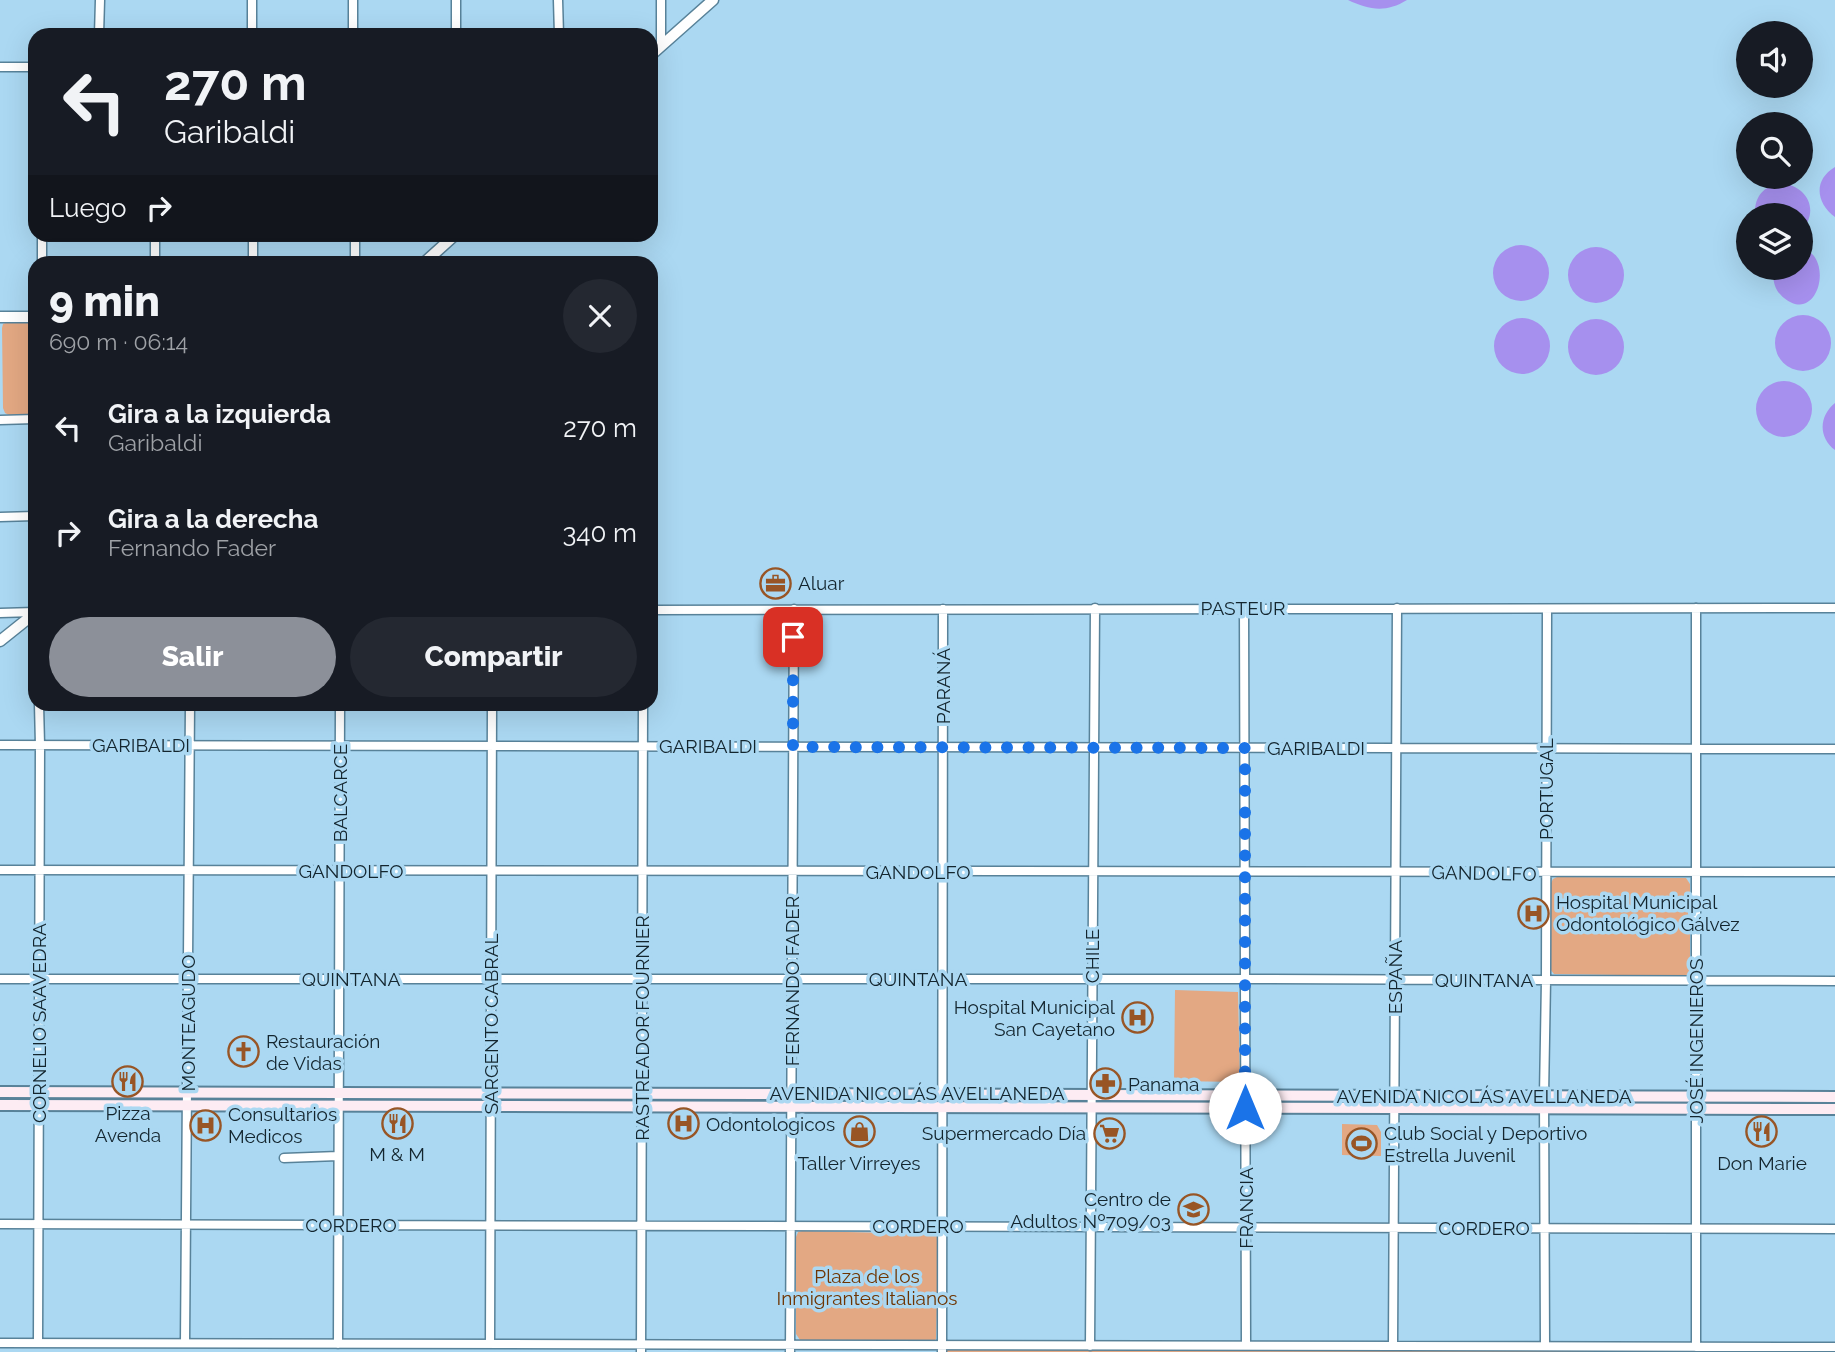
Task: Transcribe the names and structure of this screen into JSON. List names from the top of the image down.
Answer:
{
  "streets": {
    "main road": ["AVENIDA NICOLÁS AVELLANEDA"],
    "street": [
      "PASTEUR",
      "PARANÁ",
      "GARIBALDI",
      "PORTUGAL",
      "BALCARCE",
      "GANDOLFO",
      "CHILE",
      "ESPAÑA",
      "QUINTANA",
      "FERNANDO FADER",
      "CORNELIO SAAVEDRA",
      "MONTEAGUDO",
      "SARGENTO CABRAL",
      "RASTREADOR FOURNIER",
      "JOSÉ INGENIEROS",
      "FRANCIA",
      "CORDERO"
    ]
  },
  "crossings": [
    ["PASTEUR", "PARANÁ"],
    ["PASTEUR", "PORTUGAL"],
    ["PASTEUR", "CHILE"],
    ["PASTEUR", "ESPAÑA"],
    ["PASTEUR", "FERNANDO FADER"],
    ["PASTEUR", "JOSÉ INGENIEROS"],
    ["PASTEUR", "FRANCIA"],
    ["PARANÁ", "GARIBALDI"],
    ["PARANÁ", "GANDOLFO"],
    ["PARANÁ", "QUINTANA"],
    ["PARANÁ", "AVENIDA NICOLÁS AVELLANEDA"],
    ["PARANÁ", "CORDERO"],
    ["GARIBALDI", "PORTUGAL"],
    ["GARIBALDI", "BALCARCE"],
    ["GARIBALDI", "CHILE"],
    ["GARIBALDI", "ESPAÑA"],
    ["GARIBALDI", "FERNANDO FADER"],
    ["GARIBALDI", "CORNELIO SAAVEDRA"],
    ["GARIBALDI", "MONTEAGUDO"],
    ["GARIBALDI", "SARGENTO CABRAL"],
    ["GARIBALDI", "RASTREADOR FOURNIER"],
    ["GARIBALDI", "JOSÉ INGENIEROS"],
    ["GARIBALDI", "FRANCIA"],
    ["PORTUGAL", "GANDOLFO"],
    ["PORTUGAL", "QUINTANA"],
    ["PORTUGAL", "AVENIDA NICOLÁS AVELLANEDA"],
    ["PORTUGAL", "CORDERO"],
    ["BALCARCE", "GANDOLFO"],
    ["BALCARCE", "QUINTANA"],
    ["BALCARCE", "AVENIDA NICOLÁS AVELLANEDA"],
    ["BALCARCE", "CORDERO"],
    ["GANDOLFO", "CHILE"],
    ["GANDOLFO", "ESPAÑA"],
    ["GANDOLFO", "FERNANDO FADER"],
    ["GANDOLFO", "CORNELIO SAAVEDRA"],
    ["GANDOLFO", "MONTEAGUDO"],
    ["GANDOLFO", "SARGENTO CABRAL"],
    ["GANDOLFO", "RASTREADOR FOURNIER"],
    ["GANDOLFO", "JOSÉ INGENIEROS"],
    ["GANDOLFO", "FRANCIA"],
    ["CHILE", "QUINTANA"],
    ["CHILE", "AVENIDA NICOLÁS AVELLANEDA"],
    ["CHILE", "CORDERO"],
    ["ESPAÑA", "QUINTANA"],
    ["ESPAÑA", "AVENIDA NICOLÁS AVELLANEDA"],
    ["ESPAÑA", "CORDERO"],
    ["QUINTANA", "FERNANDO FADER"],
    ["QUINTANA", "CORNELIO SAAVEDRA"],
    ["QUINTANA", "MONTEAGUDO"],
    ["QUINTANA", "SARGENTO CABRAL"],
    ["QUINTANA", "RASTREADOR FOURNIER"],
    ["QUINTANA", "JOSÉ INGENIEROS"],
    ["QUINTANA", "FRANCIA"],
    ["FERNANDO FADER", "AVENIDA NICOLÁS AVELLANEDA"],
    ["FERNANDO FADER", "CORDERO"],
    ["CORNELIO SAAVEDRA", "AVENIDA NICOLÁS AVELLANEDA"],
    ["CORNELIO SAAVEDRA", "CORDERO"],
    ["MONTEAGUDO", "AVENIDA NICOLÁS AVELLANEDA"],
    ["MONTEAGUDO", "CORDERO"],
    ["SARGENTO CABRAL", "AVENIDA NICOLÁS AVELLANEDA"],
    ["SARGENTO CABRAL", "CORDERO"],
    ["RASTREADOR FOURNIER", "AVENIDA NICOLÁS AVELLANEDA"],
    ["RASTREADOR FOURNIER", "CORDERO"],
    ["JOSÉ INGENIEROS", "AVENIDA NICOLÁS AVELLANEDA"],
    ["JOSÉ INGENIEROS", "CORDERO"],
    ["AVENIDA NICOLÁS AVELLANEDA", "FRANCIA"],
    ["FRANCIA", "CORDERO"]
  ],
  "parks": ["Plaza de los Inmigrantes Italianos"],
  "places": {
    "office": ["Aluar"],
    "hospital": [
      "Hospital Municipal Odontológico Gálvez",
      "Hospital Municipal San Cayetano",
      "Odontologicos",
      "Consultarios Medicos"
    ],
    "church": ["Restauración de Vidas"],
    "restaurant": ["Pizza Avenda", "M & M", "Don Marie"],
    "pharmacy": ["Panama"],
    "shop": ["Taller Virreyes"],
    "supermarket": ["Supermercado Día"],
    "sports": ["Club Social y Deportivo Estrella Juvenil"],
    "school or university": ["Centro de Adultos Nº709/03"]
  },
  "page": {
    "turn": ["270 m", "Garibaldi"],
    "then": "Luego",
    "heading": ["9 min", "690 m · 06:14"],
    "list": [
      {
        "name": "Gira a la izquierda",
        "note": "Garibaldi",
        "value": "270 m"
      },
      {
        "name": "Gira a la derecha",
        "note": "Fernando Fader",
        "value": "340 m"
      }
    ],
    "buttons": ["Salir", "Compartir"]
  }
}
